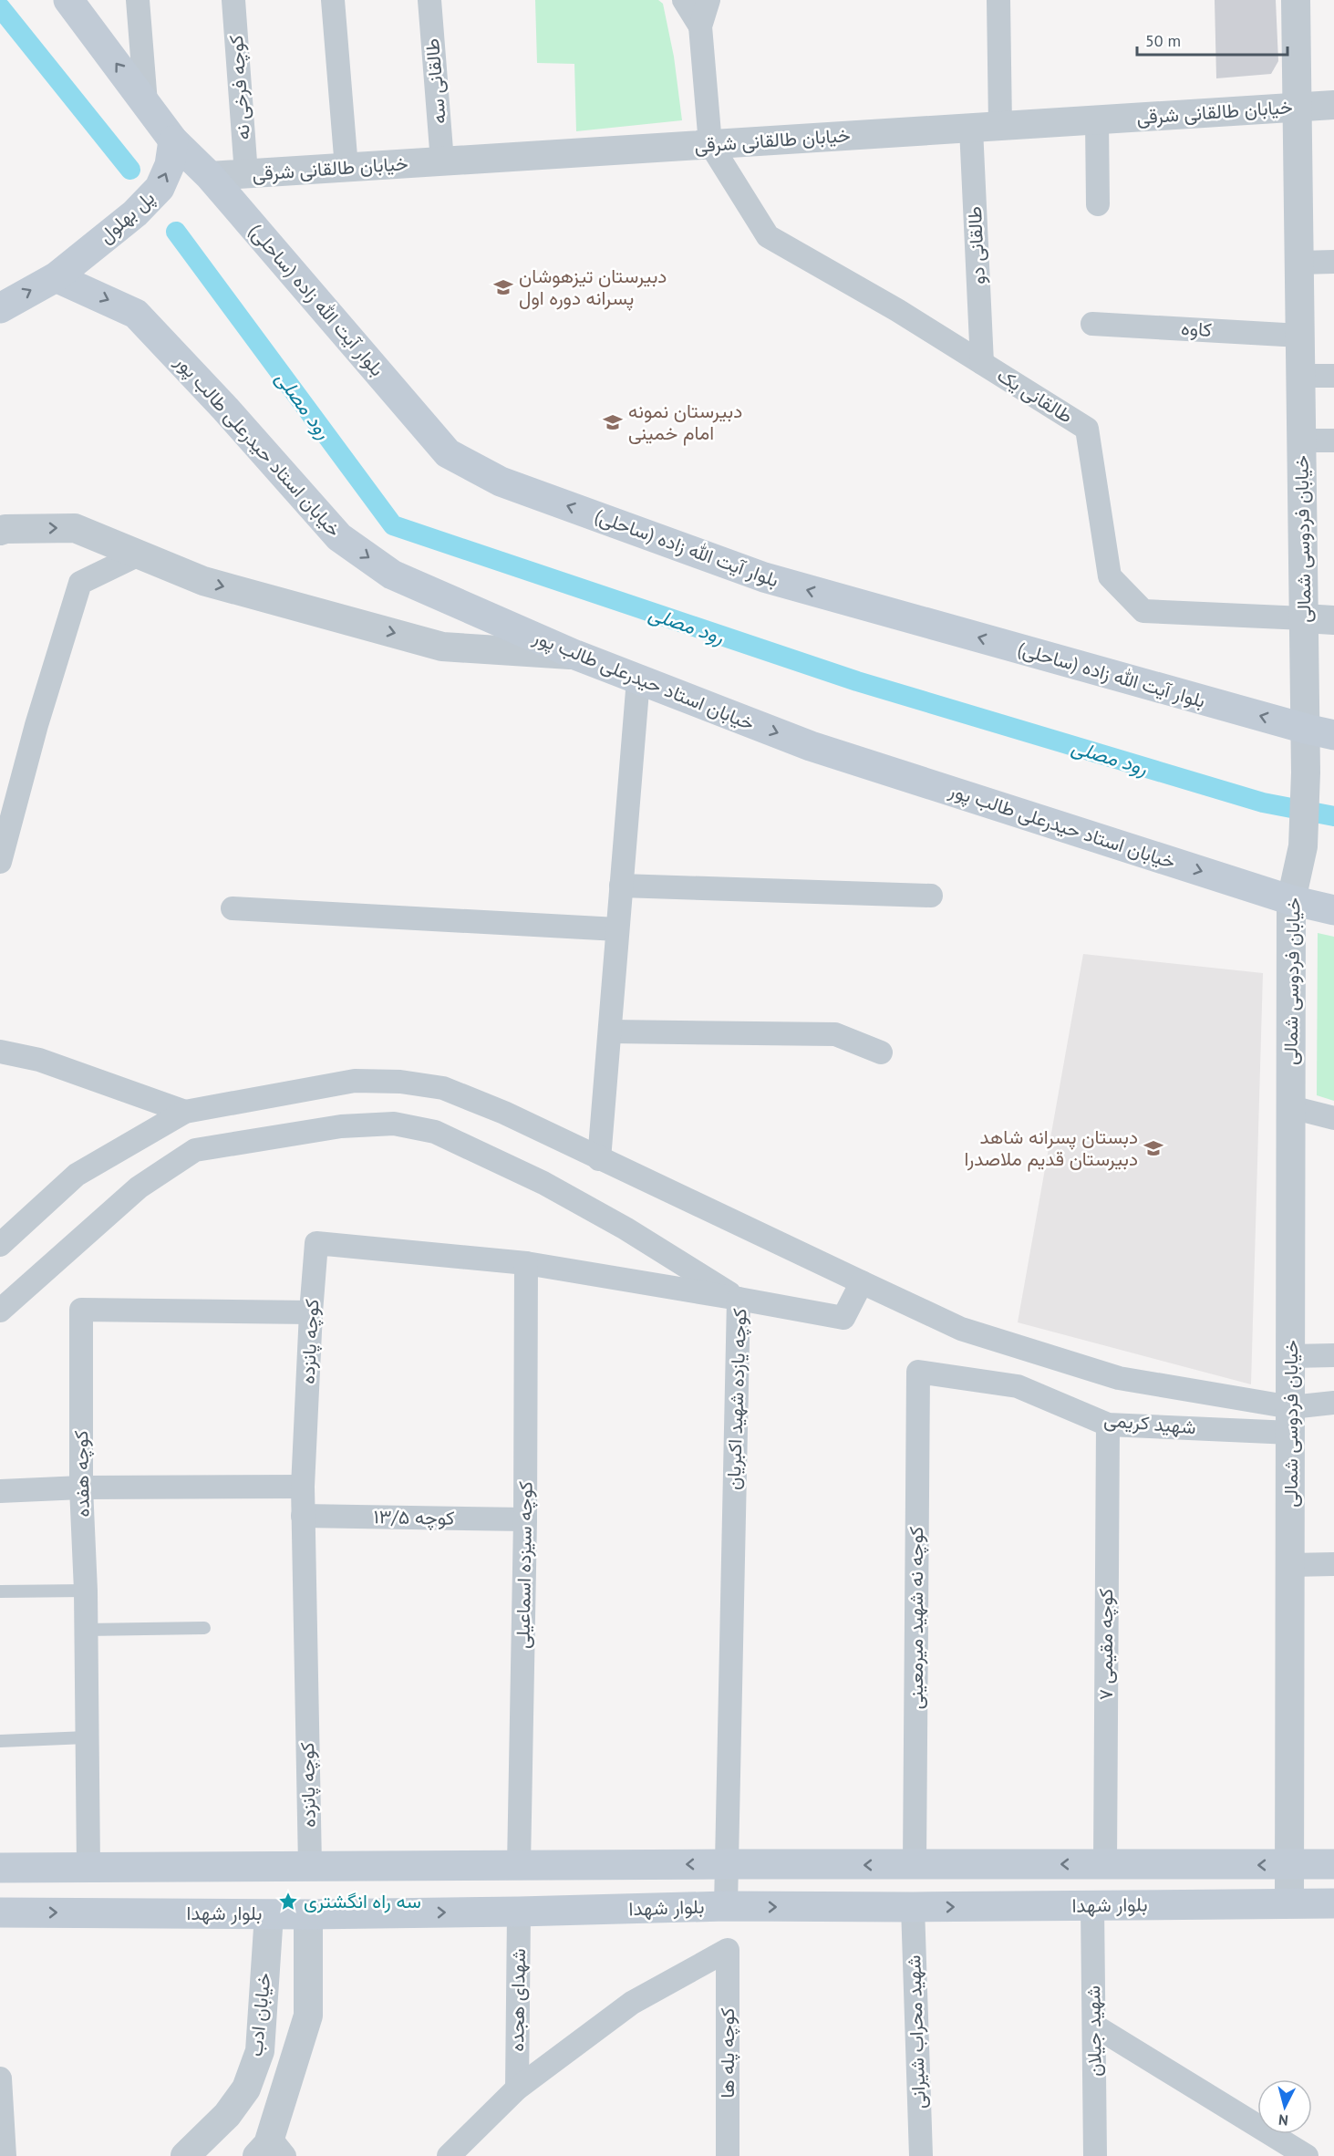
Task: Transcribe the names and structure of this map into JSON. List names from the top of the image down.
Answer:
{
  "streets": {
    "main road": [
      "پل بهلول",
      "بلوار آیت الله زاده (ساحلی)",
      "خیابان استاد حیدرعلی طالب پور",
      "بلوار شهدا"
    ],
    "street": [
      "طالقانی سه",
      "کوچه فرخی نه",
      "خیابان طالقانی شرقی",
      "طالقانی دو",
      "کاوه",
      "طالقانی یک",
      "خیابان فردوسی شمالی",
      "کوچه پانزده",
      "کوچه یازده شهید اکبریان",
      "شهید کریمی",
      "کوچه هفده",
      "کوچه ۱۳/۵",
      "کوچه سیزده اسماعیلی",
      "کوچه نه شهید میرمعینی",
      "کوچه مقیمی ۷",
      "شهدای هجده",
      "خیابان ادب",
      "شهید جیلان",
      "شهید محراب شیرانی",
      "کوچه پله ها"
    ]
  },
  "crossings": [
    ["طالقانی سه", "خیابان طالقانی شرقی"],
    ["کوچه فرخی نه", "خیابان طالقانی شرقی"],
    ["خیابان طالقانی شرقی", "طالقانی دو"],
    ["خیابان طالقانی شرقی", "بلوار آیت الله زاده (ساحلی)"],
    ["خیابان طالقانی شرقی", "طالقانی یک"],
    ["خیابان طالقانی شرقی", "خیابان فردوسی شمالی"],
    ["پل بهلول", "بلوار آیت الله زاده (ساحلی)"],
    ["پل بهلول", "خیابان استاد حیدرعلی طالب پور"],
    ["طالقانی دو", "طالقانی یک"],
    ["بلوار آیت الله زاده (ساحلی)", "خیابان فردوسی شمالی"],
    ["کاوه", "خیابان فردوسی شمالی"],
    ["طالقانی یک", "خیابان فردوسی شمالی"],
    ["خیابان استاد حیدرعلی طالب پور", "خیابان فردوسی شمالی"],
    ["خیابان فردوسی شمالی", "شهید کریمی"],
    ["خیابان فردوسی شمالی", "بلوار شهدا"],
    ["کوچه پانزده", "کوچه یازده شهید اکبریان"],
    ["کوچه پانزده", "کوچه هفده"],
    ["کوچه پانزده", "کوچه ۱۳/۵"],
    ["کوچه پانزده", "کوچه سیزده اسماعیلی"],
    ["کوچه پانزده", "بلوار شهدا"],
    ["کوچه یازده شهید اکبریان", "بلوار شهدا"],
    ["شهید کریمی", "کوچه نه شهید میرمعینی"],
    ["شهید کریمی", "کوچه مقیمی ۷"],
    ["کوچه هفده", "بلوار شهدا"],
    ["کوچه ۱۳/۵", "کوچه سیزده اسماعیلی"],
    ["کوچه سیزده اسماعیلی", "بلوار شهدا"],
    ["کوچه نه شهید میرمعینی", "بلوار شهدا"],
    ["کوچه مقیمی ۷", "بلوار شهدا"],
    ["بلوار شهدا", "شهدای هجده"],
    ["بلوار شهدا", "خیابان ادب"],
    ["بلوار شهدا", "شهید جیلان"],
    ["بلوار شهدا", "شهید محراب شیرانی"],
    ["شهدای هجده", "کوچه پله ها"]
  ],
  "one_way": ["پل بهلول", "بلوار آیت الله زاده (ساحلی)", "خیابان استاد حیدرعلی طالب پور"],
  "water": ["رود مصلی"],
  "places": {
    "school or university": ["دبیرستان تیزهوشان پسرانه دوره اول", "دبیرستان نمونه امام خمینی", "دبستان پسرانه شاهد دبیرستان قدیم ملاصدرا"],
    "place": ["سه راه انگشتری"]
  },
  "scale_bar": "50 m",
  "north": "bottom"
}
